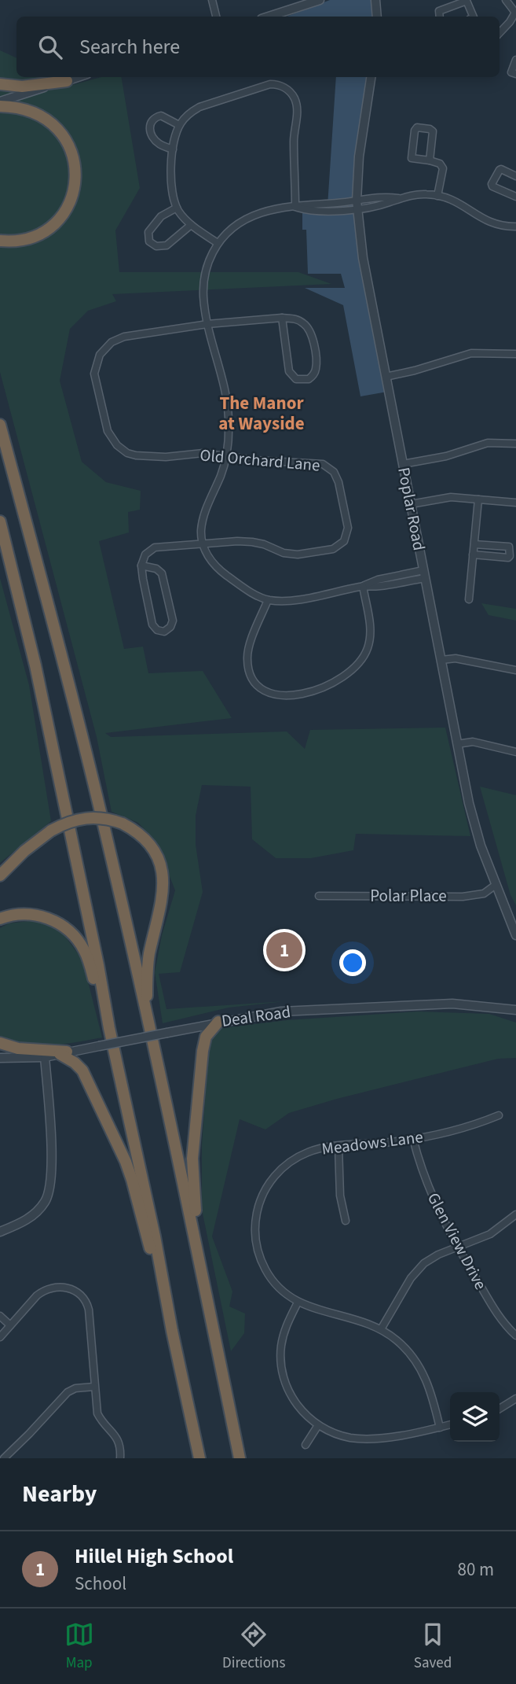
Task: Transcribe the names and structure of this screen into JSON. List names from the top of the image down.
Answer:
{
  "streets": {
    "street": [
      "Old Orchard Lane",
      "Poplar Road",
      "Polar Place",
      "Deal Road",
      "Meadows Lane",
      "Glen View Drive"
    ]
  },
  "crossings": [
    ["Poplar Road", "Polar Place"],
    ["Meadows Lane", "Glen View Drive"]
  ],
  "districts": ["The Manor at Wayside"],
  "page": {
    "search": "Search here",
    "pins": "1",
    "heading": "Nearby",
    "list": [
      {
        "mark": "1",
        "name": "Hillel High School",
        "note": "School",
        "value": "80 m"
      }
    ],
    "nav": ["Map", "Directions", "Saved"]
  }
}
